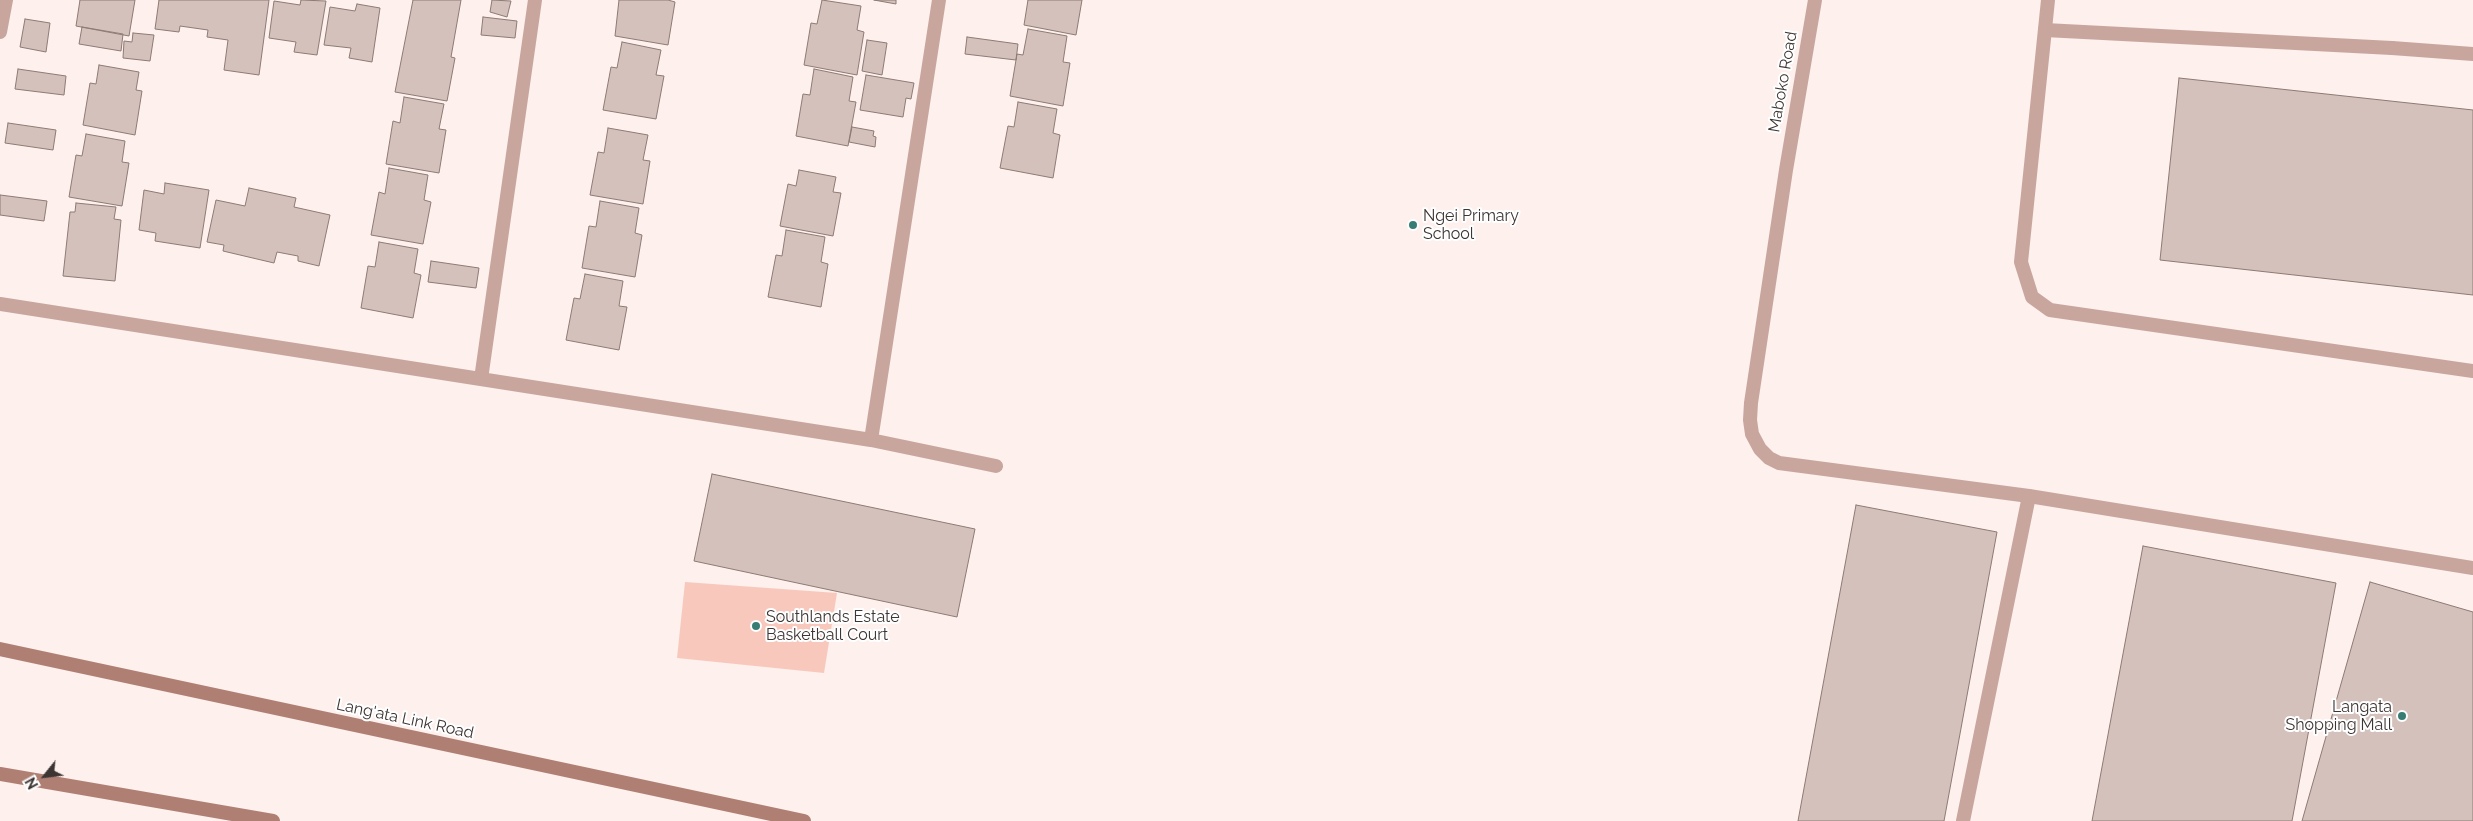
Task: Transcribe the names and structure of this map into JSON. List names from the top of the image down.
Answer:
{
  "streets": {
    "main road": ["Lang'ata Link Road"],
    "street": ["Maboko Road"]
  },
  "places": ["Ngei Primary School", "Southlands Estate Basketball Court", "Langata Shopping Mall"],
  "north": "bottom left"
}
